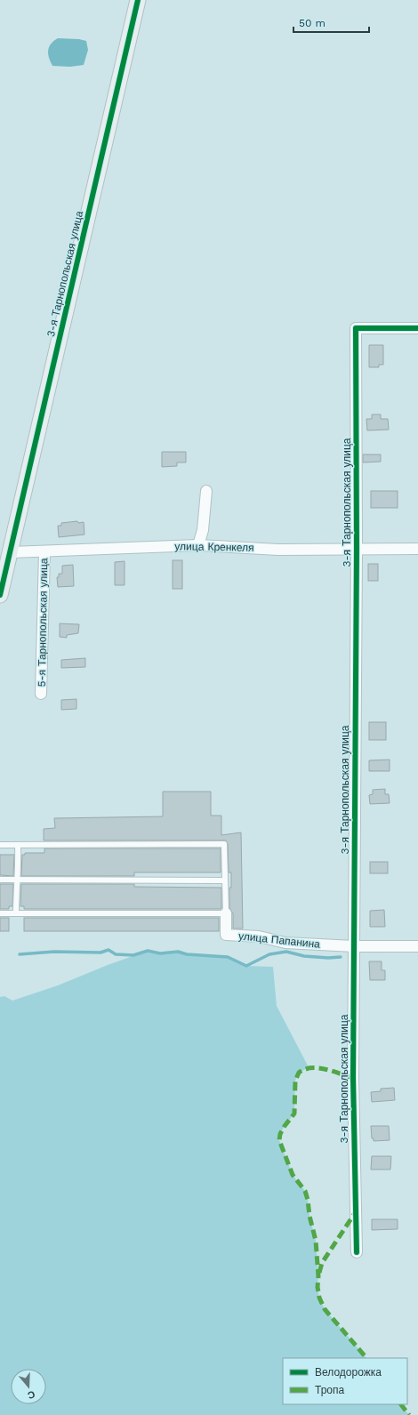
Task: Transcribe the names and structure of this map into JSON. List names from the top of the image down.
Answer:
{
  "streets": {
    "street": [
      "3-я Тарнопольская улица",
      "улица Кренкеля",
      "5-я Тарнопольская улица",
      "улица Папанина"
    ]
  },
  "crossings": [
    ["3-я Тарнопольская улица", "улица Кренкеля"],
    ["3-я Тарнопольская улица", "улица Папанина"],
    ["улица Кренкеля", "5-я Тарнопольская улица"]
  ],
  "legend": ["Велодорожка", "Тропа"],
  "scale_bar": "50 m",
  "north": "bottom"
}
